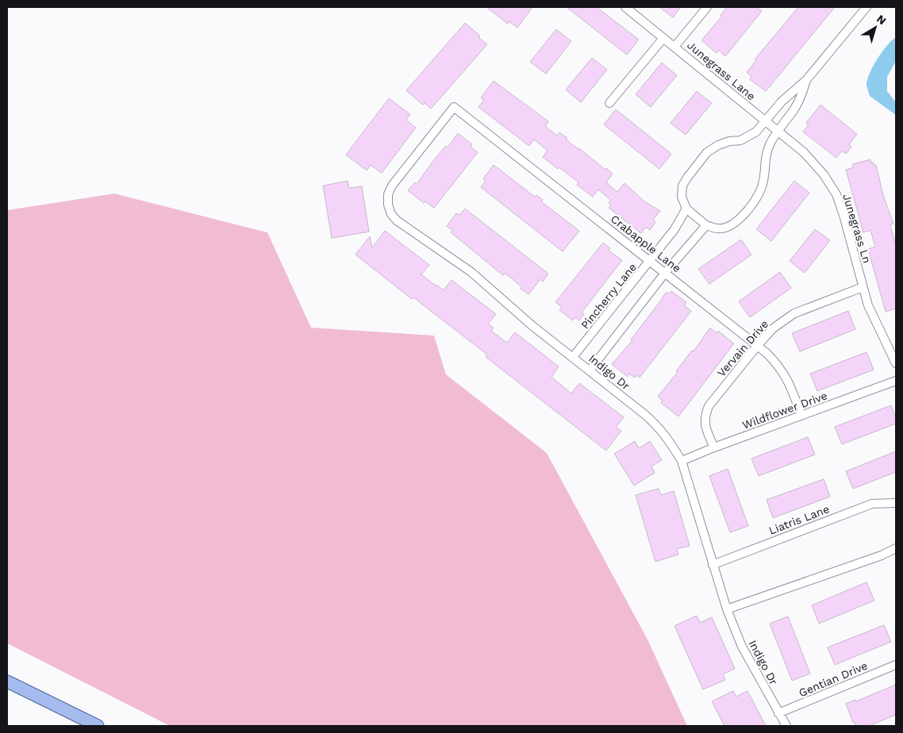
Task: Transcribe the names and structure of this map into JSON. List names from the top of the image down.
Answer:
{
  "streets": {
    "street": [
      "Junegrass Lane",
      "Junegrass Ln",
      "Crabapple Lane",
      "Pincherry Lane",
      "Vervain Drive",
      "Indigo Dr",
      "Wildflower Drive",
      "Liatris Lane",
      "Gentian Drive"
    ]
  },
  "crossings": [
    ["Junegrass Lane", "Junegrass Ln"],
    ["Junegrass Ln", "Vervain Drive"],
    ["Crabapple Lane", "Pincherry Lane"],
    ["Crabapple Lane", "Vervain Drive"],
    ["Crabapple Lane", "Indigo Dr"],
    ["Crabapple Lane", "Wildflower Drive"],
    ["Pincherry Lane", "Indigo Dr"],
    ["Vervain Drive", "Wildflower Drive"],
    ["Indigo Dr", "Wildflower Drive"],
    ["Indigo Dr", "Liatris Lane"],
    ["Indigo Dr", "Gentian Drive"]
  ],
  "north": "top right"
}
